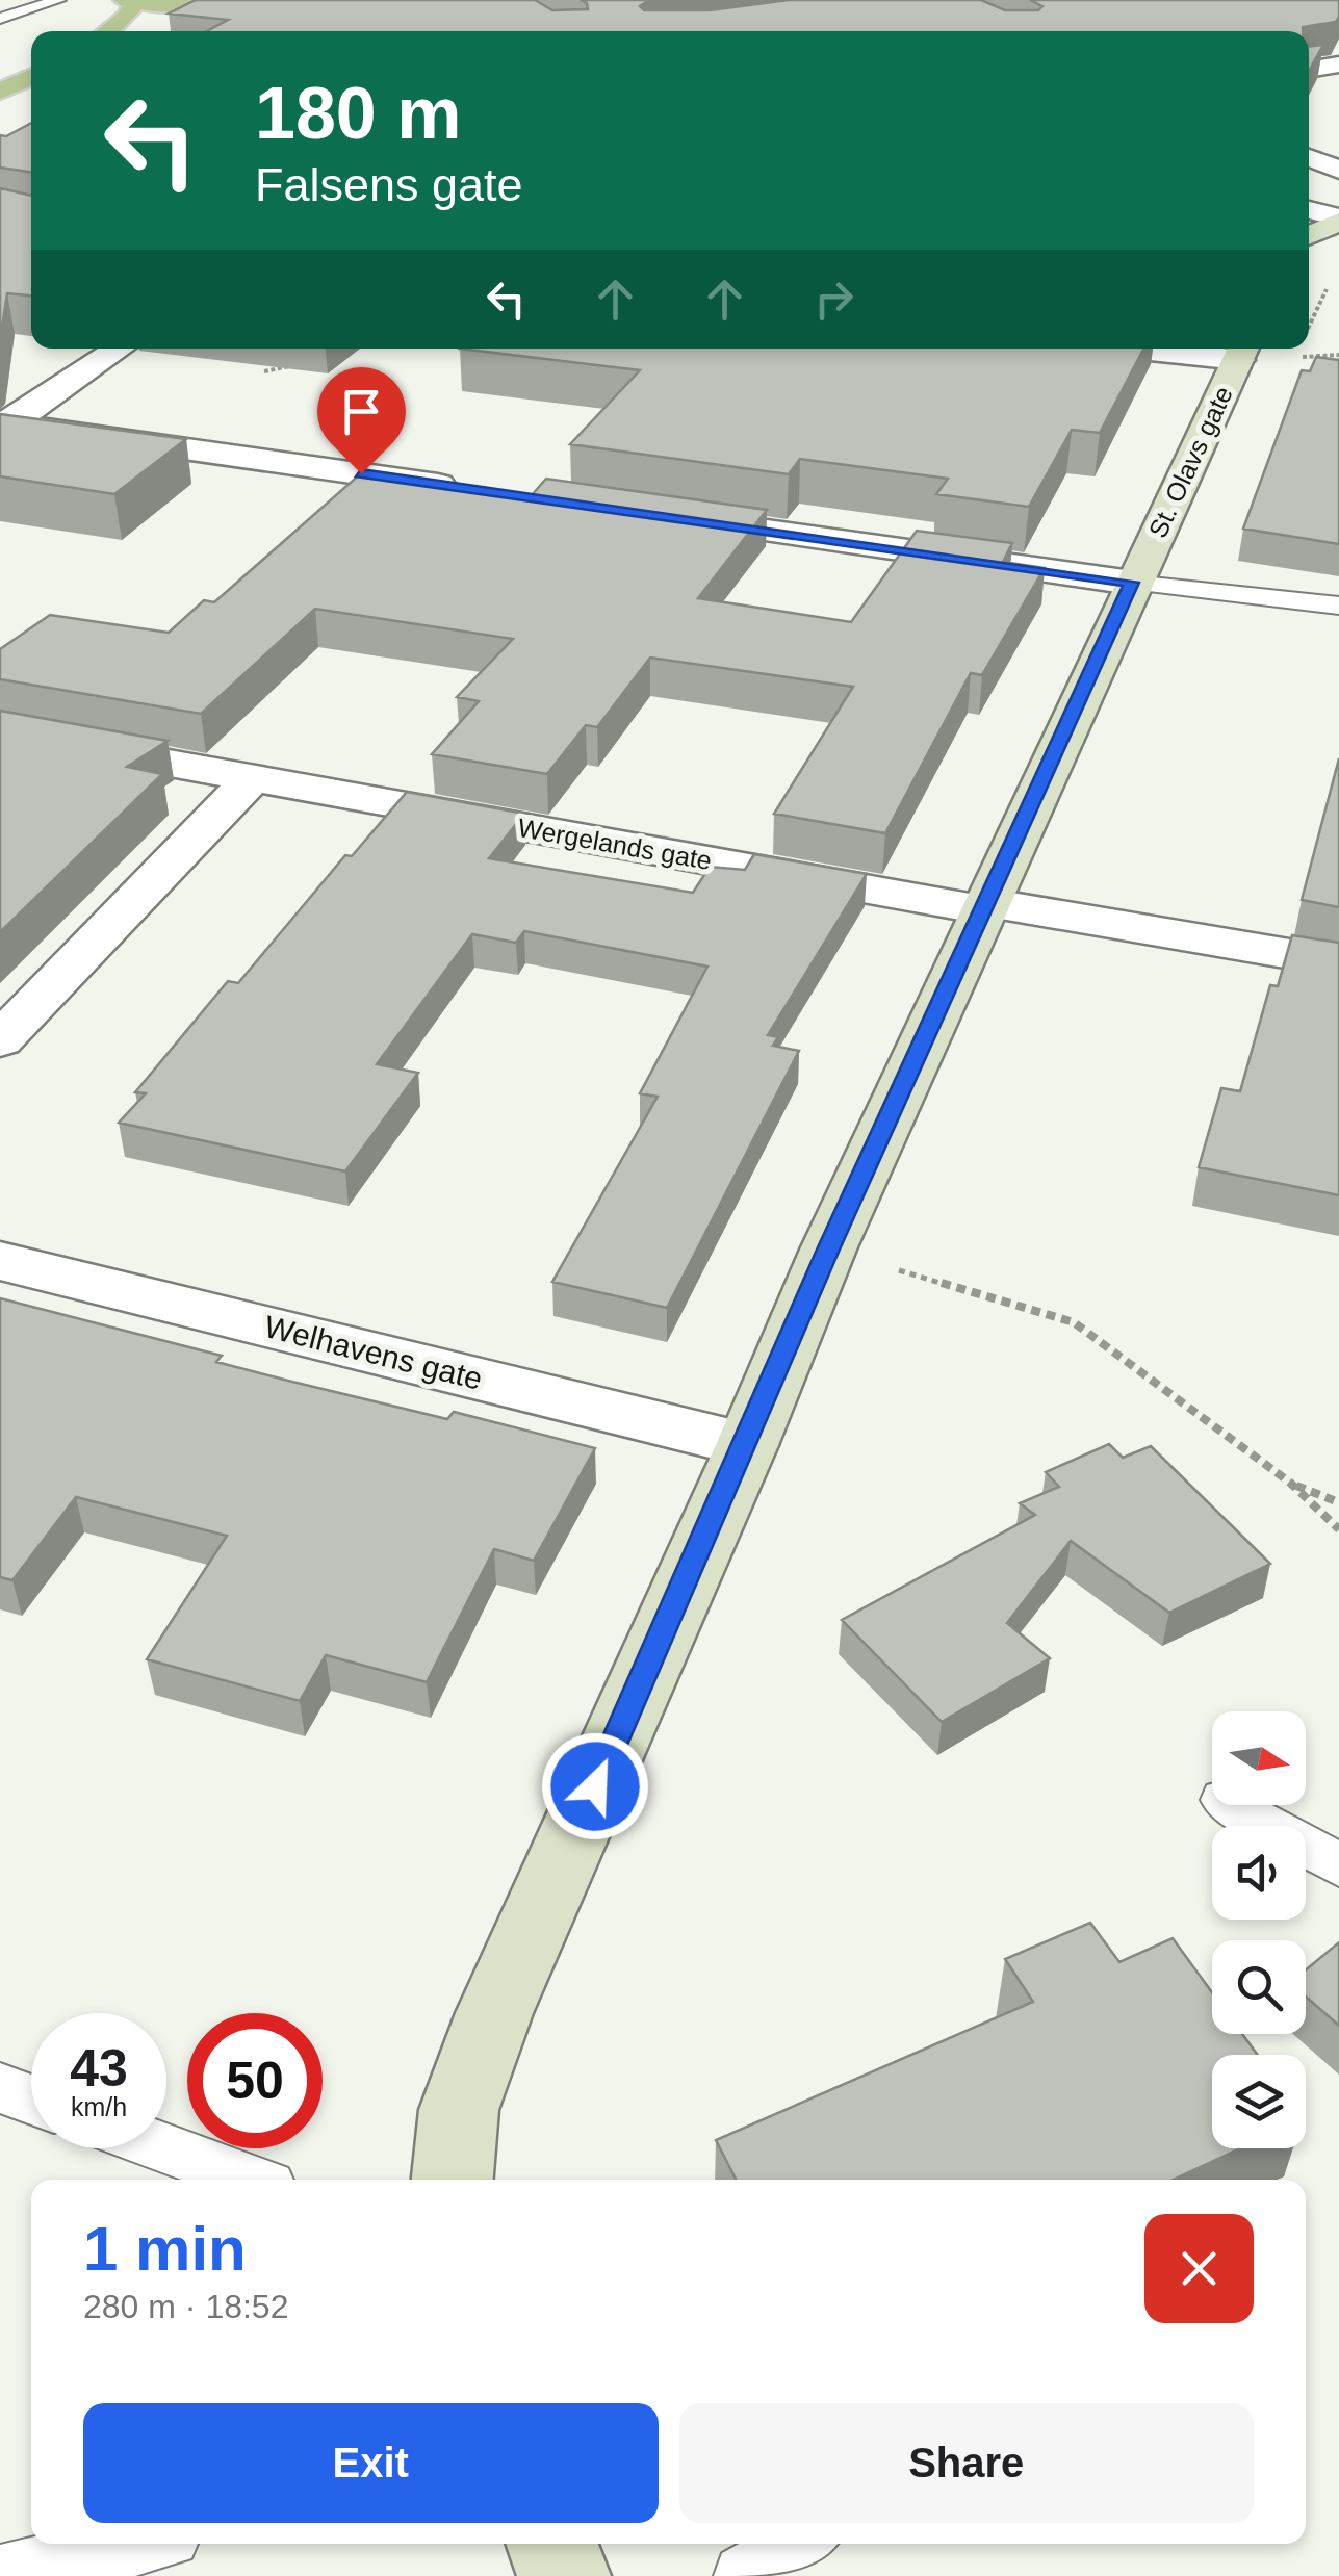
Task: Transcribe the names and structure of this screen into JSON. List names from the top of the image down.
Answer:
{
  "streets": {
    "main road": ["St. Olavs gate"],
    "street": ["Wergelands gate", "Welhavens gate"]
  },
  "crossings": [
    ["St. Olavs gate", "Wergelands gate"],
    ["St. Olavs gate", "Welhavens gate"]
  ],
  "north": "right",
  "page": {
    "turn": ["180 m", "Falsens gate"],
    "speed": "43 km/h",
    "limit": "50",
    "heading": ["1 min", "280 m · 18:52"],
    "buttons": ["Exit", "Share"]
  }
}
